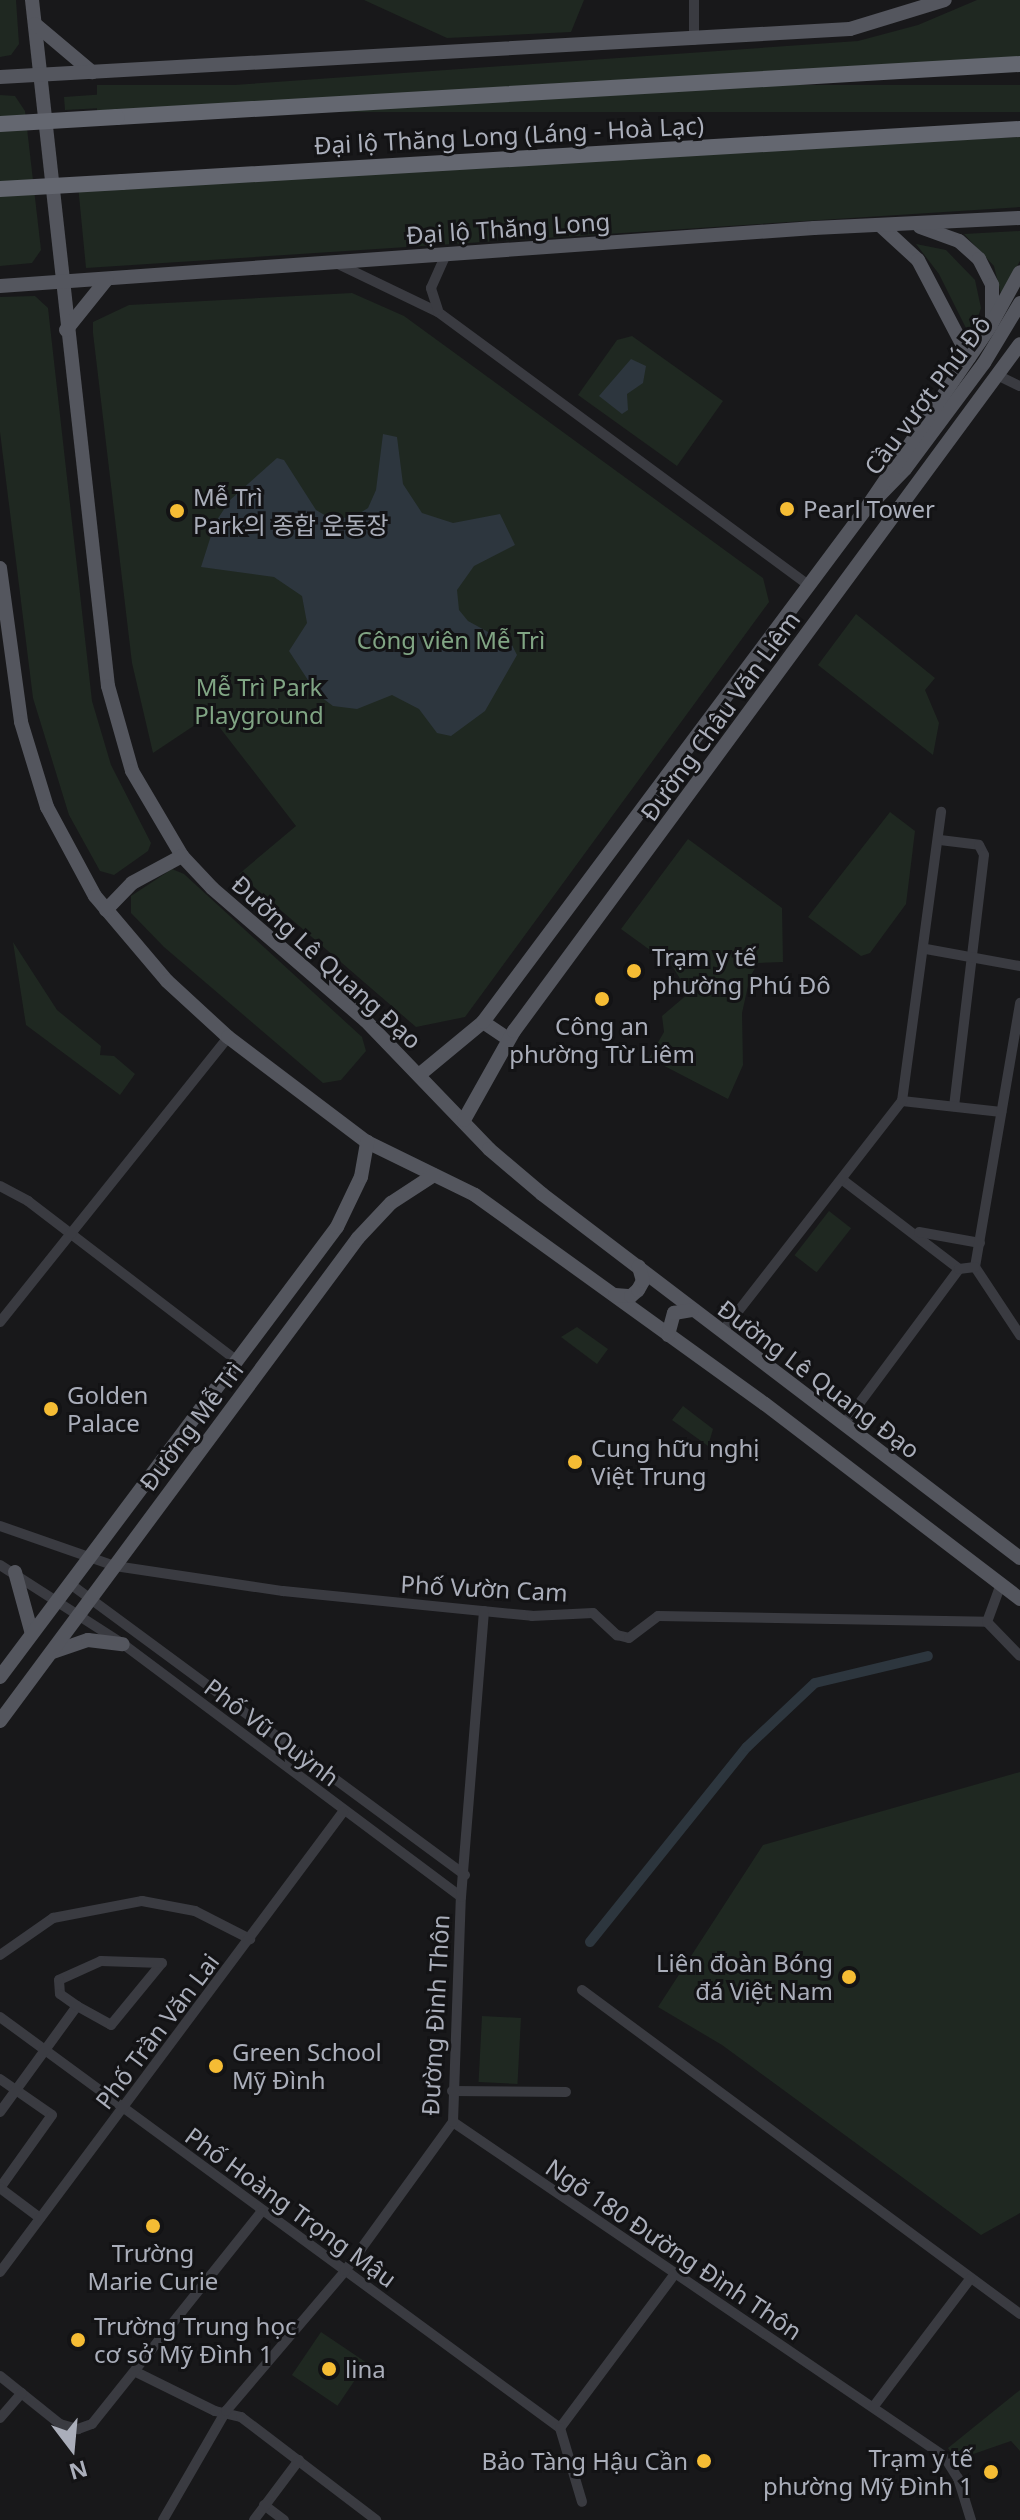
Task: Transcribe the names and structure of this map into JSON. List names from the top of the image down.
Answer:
{
  "streets": {
    "highway": ["Đại lộ Thăng Long (Láng - Hoà Lạc)"],
    "main road": [
      "Đại lộ Thăng Long",
      "Cầu vượt Phú Đô",
      "Đường Châu Văn Liêm",
      "Đường Lê Quang Đạo",
      "Đường Mễ Trì"
    ],
    "street": [
      "Phố Vườn Cam",
      "Phố Vũ Quỳnh",
      "Đường Đình Thôn",
      "Phố Trần Văn Lai",
      "Phố Hoàng Trọng Mậu",
      "Ngõ 180 Đường Đình Thôn"
    ]
  },
  "crossings": [
    ["Đại lộ Thăng Long", "Đường Lê Quang Đạo"],
    ["Cầu vượt Phú Đô", "Đường Châu Văn Liêm"],
    ["Đường Châu Văn Liêm", "Đường Lê Quang Đạo"],
    ["Đường Mễ Trì", "Phố Vườn Cam"],
    ["Đường Mễ Trì", "Phố Vũ Quỳnh"],
    ["Phố Vườn Cam", "Đường Đình Thôn"],
    ["Phố Vũ Quỳnh", "Đường Đình Thôn"],
    ["Phố Vũ Quỳnh", "Phố Trần Văn Lai"],
    ["Đường Đình Thôn", "Phố Hoàng Trọng Mậu"],
    ["Đường Đình Thôn", "Ngõ 180 Đường Đình Thôn"],
    ["Phố Trần Văn Lai", "Phố Hoàng Trọng Mậu"]
  ],
  "parks": ["Công viên Mễ Trì", "Mễ Trì Park Playground"],
  "places": [
    "Pearl Tower",
    "Mễ Trì Park의 종합 운동장",
    "Trạm y tế phường Phú Đô",
    "Công an phường Từ Liêm",
    "Golden Palace",
    "Cung hữu nghị Việt Trung",
    "Liên đoàn Bóng đá Việt Nam",
    "Green School Mỹ Đình",
    "Trường Marie Curie",
    "Trường Trung học cơ sở Mỹ Đình 1",
    "lina",
    "Bảo Tàng Hậu Cần",
    "Trạm y tế phường Mỹ Đình 1"
  ],
  "north": "bottom"
}
